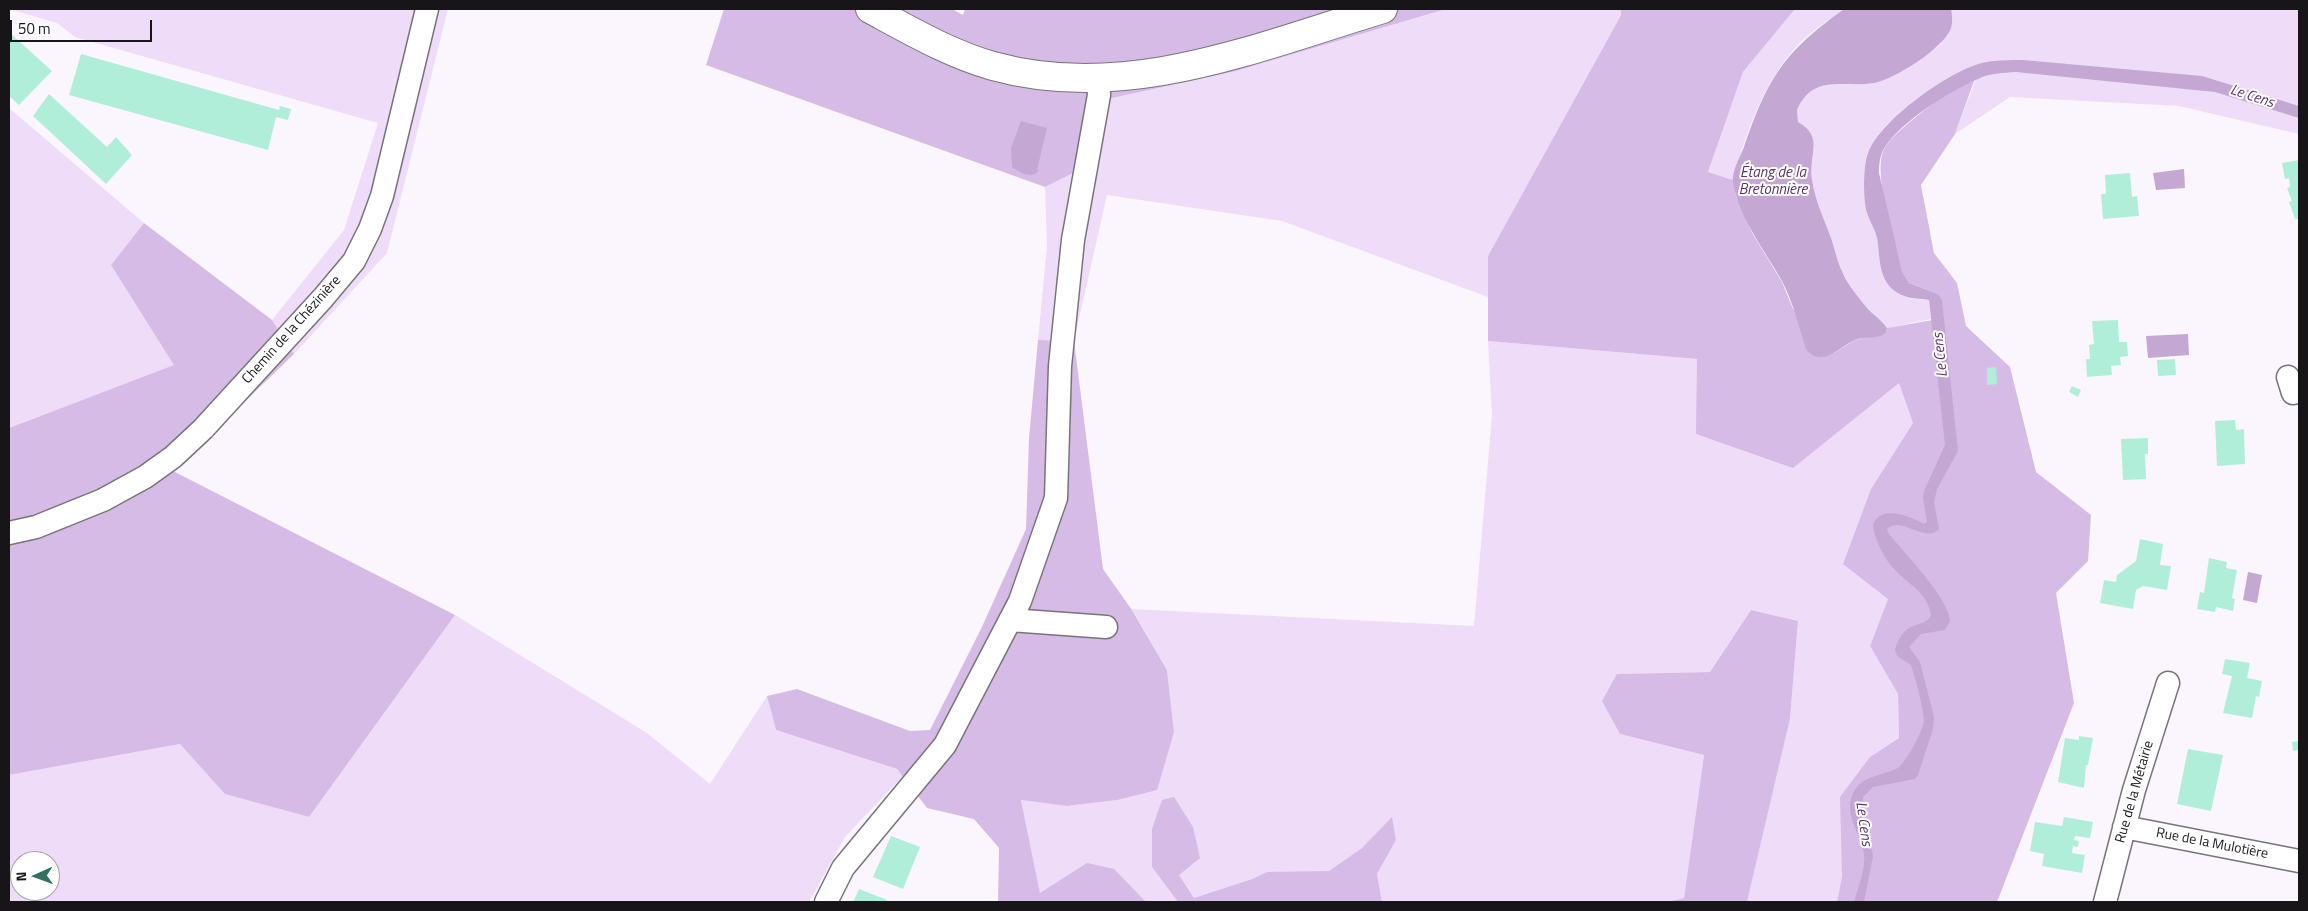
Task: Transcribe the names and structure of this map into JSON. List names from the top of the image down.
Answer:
{
  "streets": {
    "street": ["Chemin de la Chézinière", "Rue de la Métairie", "Rue de la Mulotière"]
  },
  "crossings": [
    ["Rue de la Métairie", "Rue de la Mulotière"]
  ],
  "water": ["Le Cens", "Étang de la Bretonnière"],
  "scale_bar": "50 m",
  "north": "left"
}
